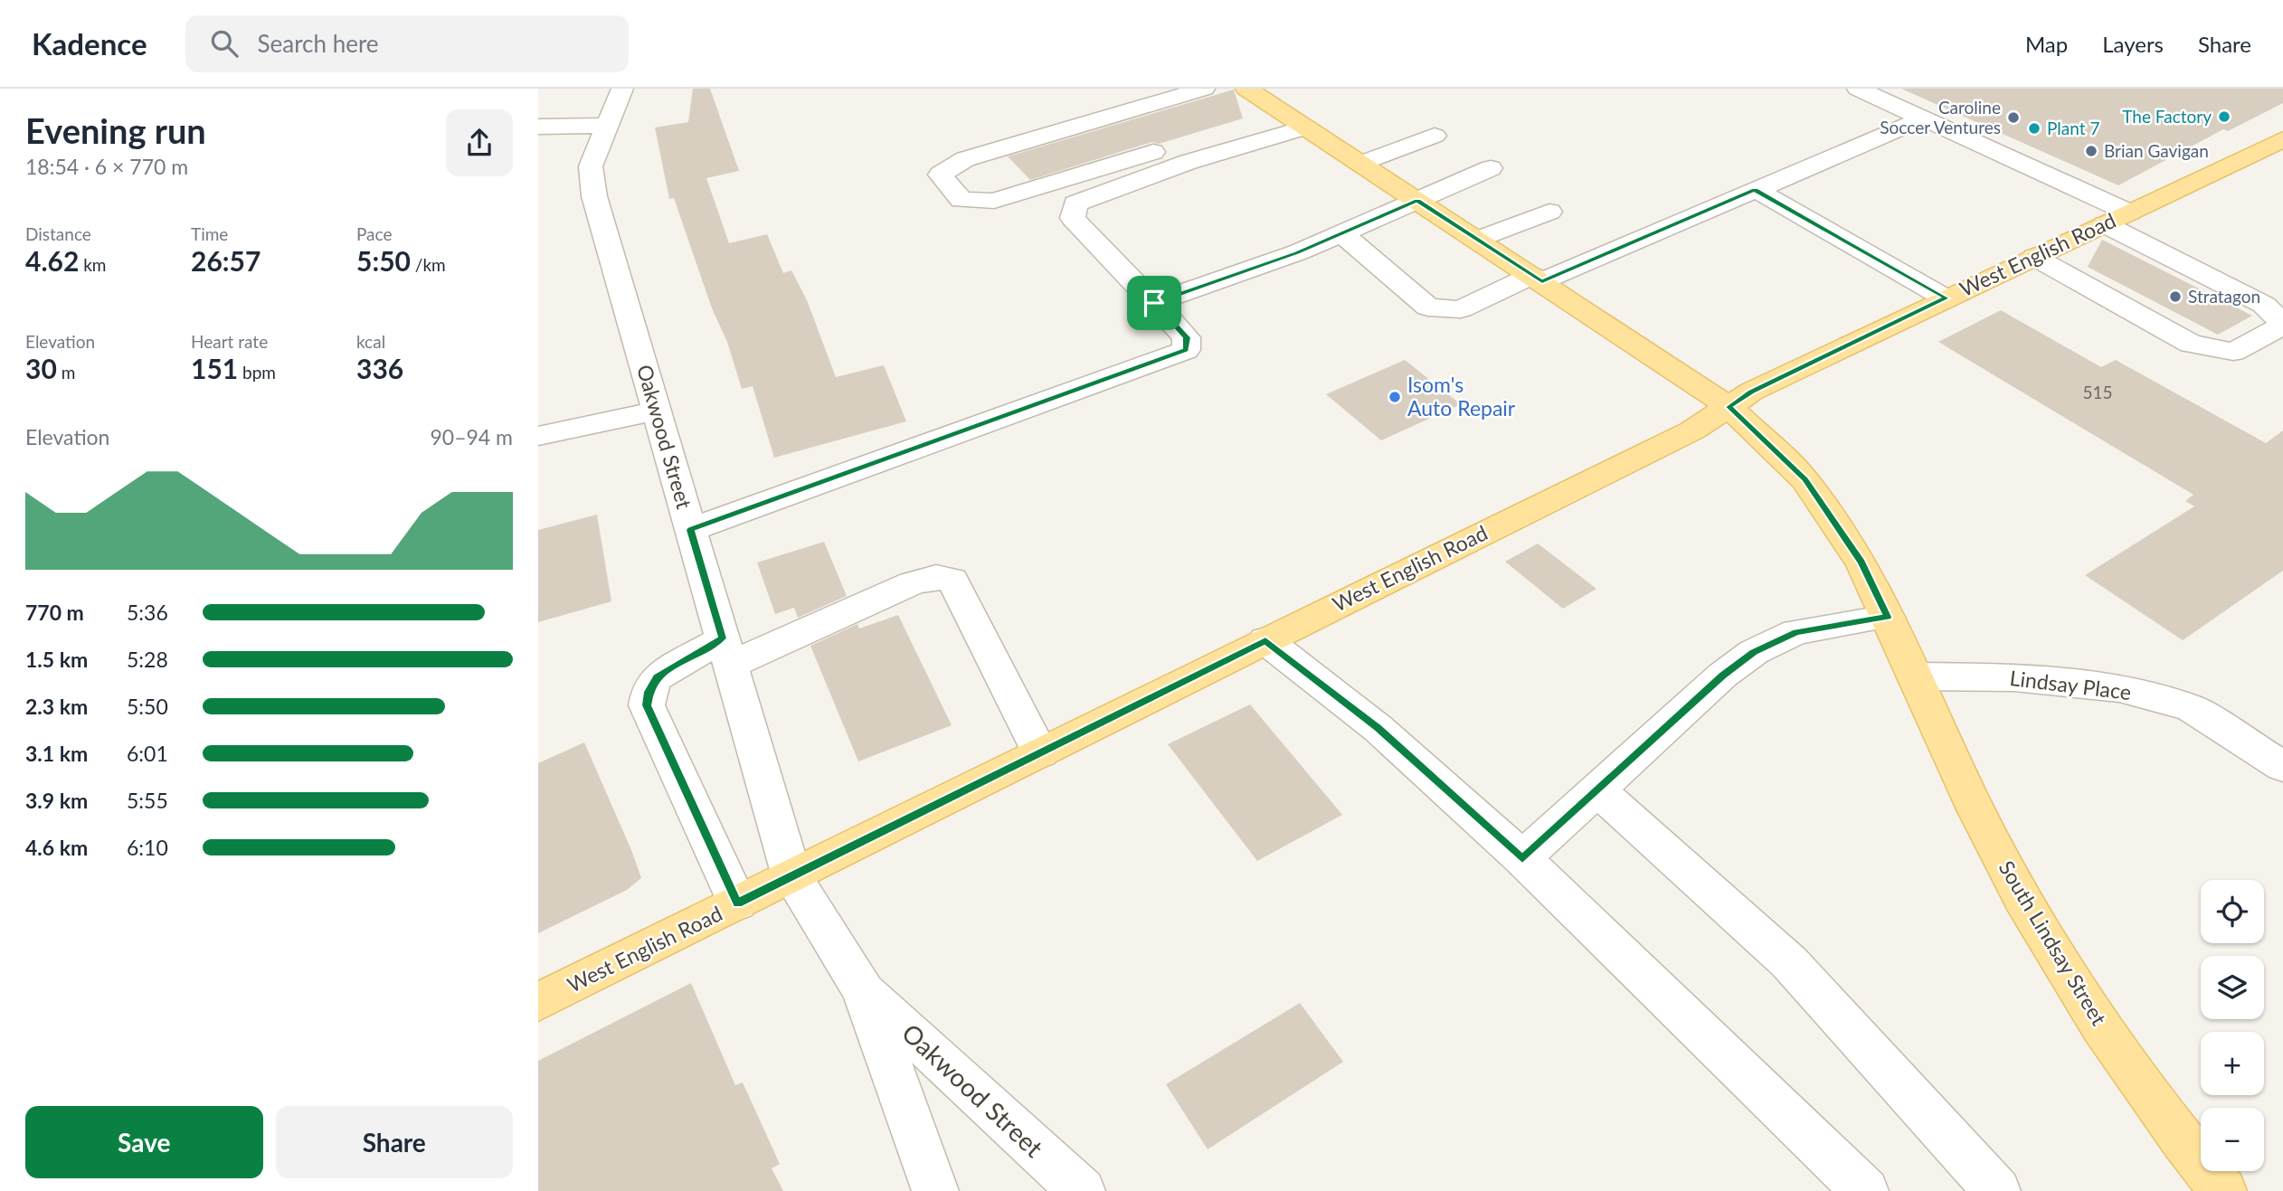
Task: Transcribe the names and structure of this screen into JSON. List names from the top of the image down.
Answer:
{
  "streets": {
    "main road": ["West English Road", "South Lindsay Street"],
    "street": ["Oakwood Street", "Lindsay Place"]
  },
  "crossings": [
    ["West English Road", "Oakwood Street"],
    ["West English Road", "South Lindsay Street"],
    ["Lindsay Place", "South Lindsay Street"]
  ],
  "places": [
    "The Factory",
    "Caroline Soccer Ventures",
    "Plant 7",
    "Brian Gavigan",
    "Stratagon",
    "Isom's Auto Repair"
  ],
  "house_numbers": ["515"],
  "page": {
    "header": "Kadence",
    "search": "Search here",
    "nav": ["Map", "Layers", "Share"],
    "heading": ["Evening run", "18:54 · 6 × 770 m"],
    "stats": [
      ["Distance", "4.62 km"],
      ["Time", "26:57"],
      ["Pace", "5:50 /km"],
      ["Elevation", "30 m"],
      ["Heart rate", "151 bpm"],
      ["kcal", "336"]
    ],
    "chart": ["Elevation", "90–94 m"],
    "list": [
      {
        "name": "770 m",
        "note": "5:36"
      },
      {
        "name": "1.5 km",
        "note": "5:28"
      },
      {
        "name": "2.3 km",
        "note": "5:50"
      },
      {
        "name": "3.1 km",
        "note": "6:01"
      },
      {
        "name": "3.9 km",
        "note": "5:55"
      },
      {
        "name": "4.6 km",
        "note": "6:10"
      }
    ],
    "map_buttons": ["+", "−"],
    "buttons": ["Save", "Share"]
  }
}
